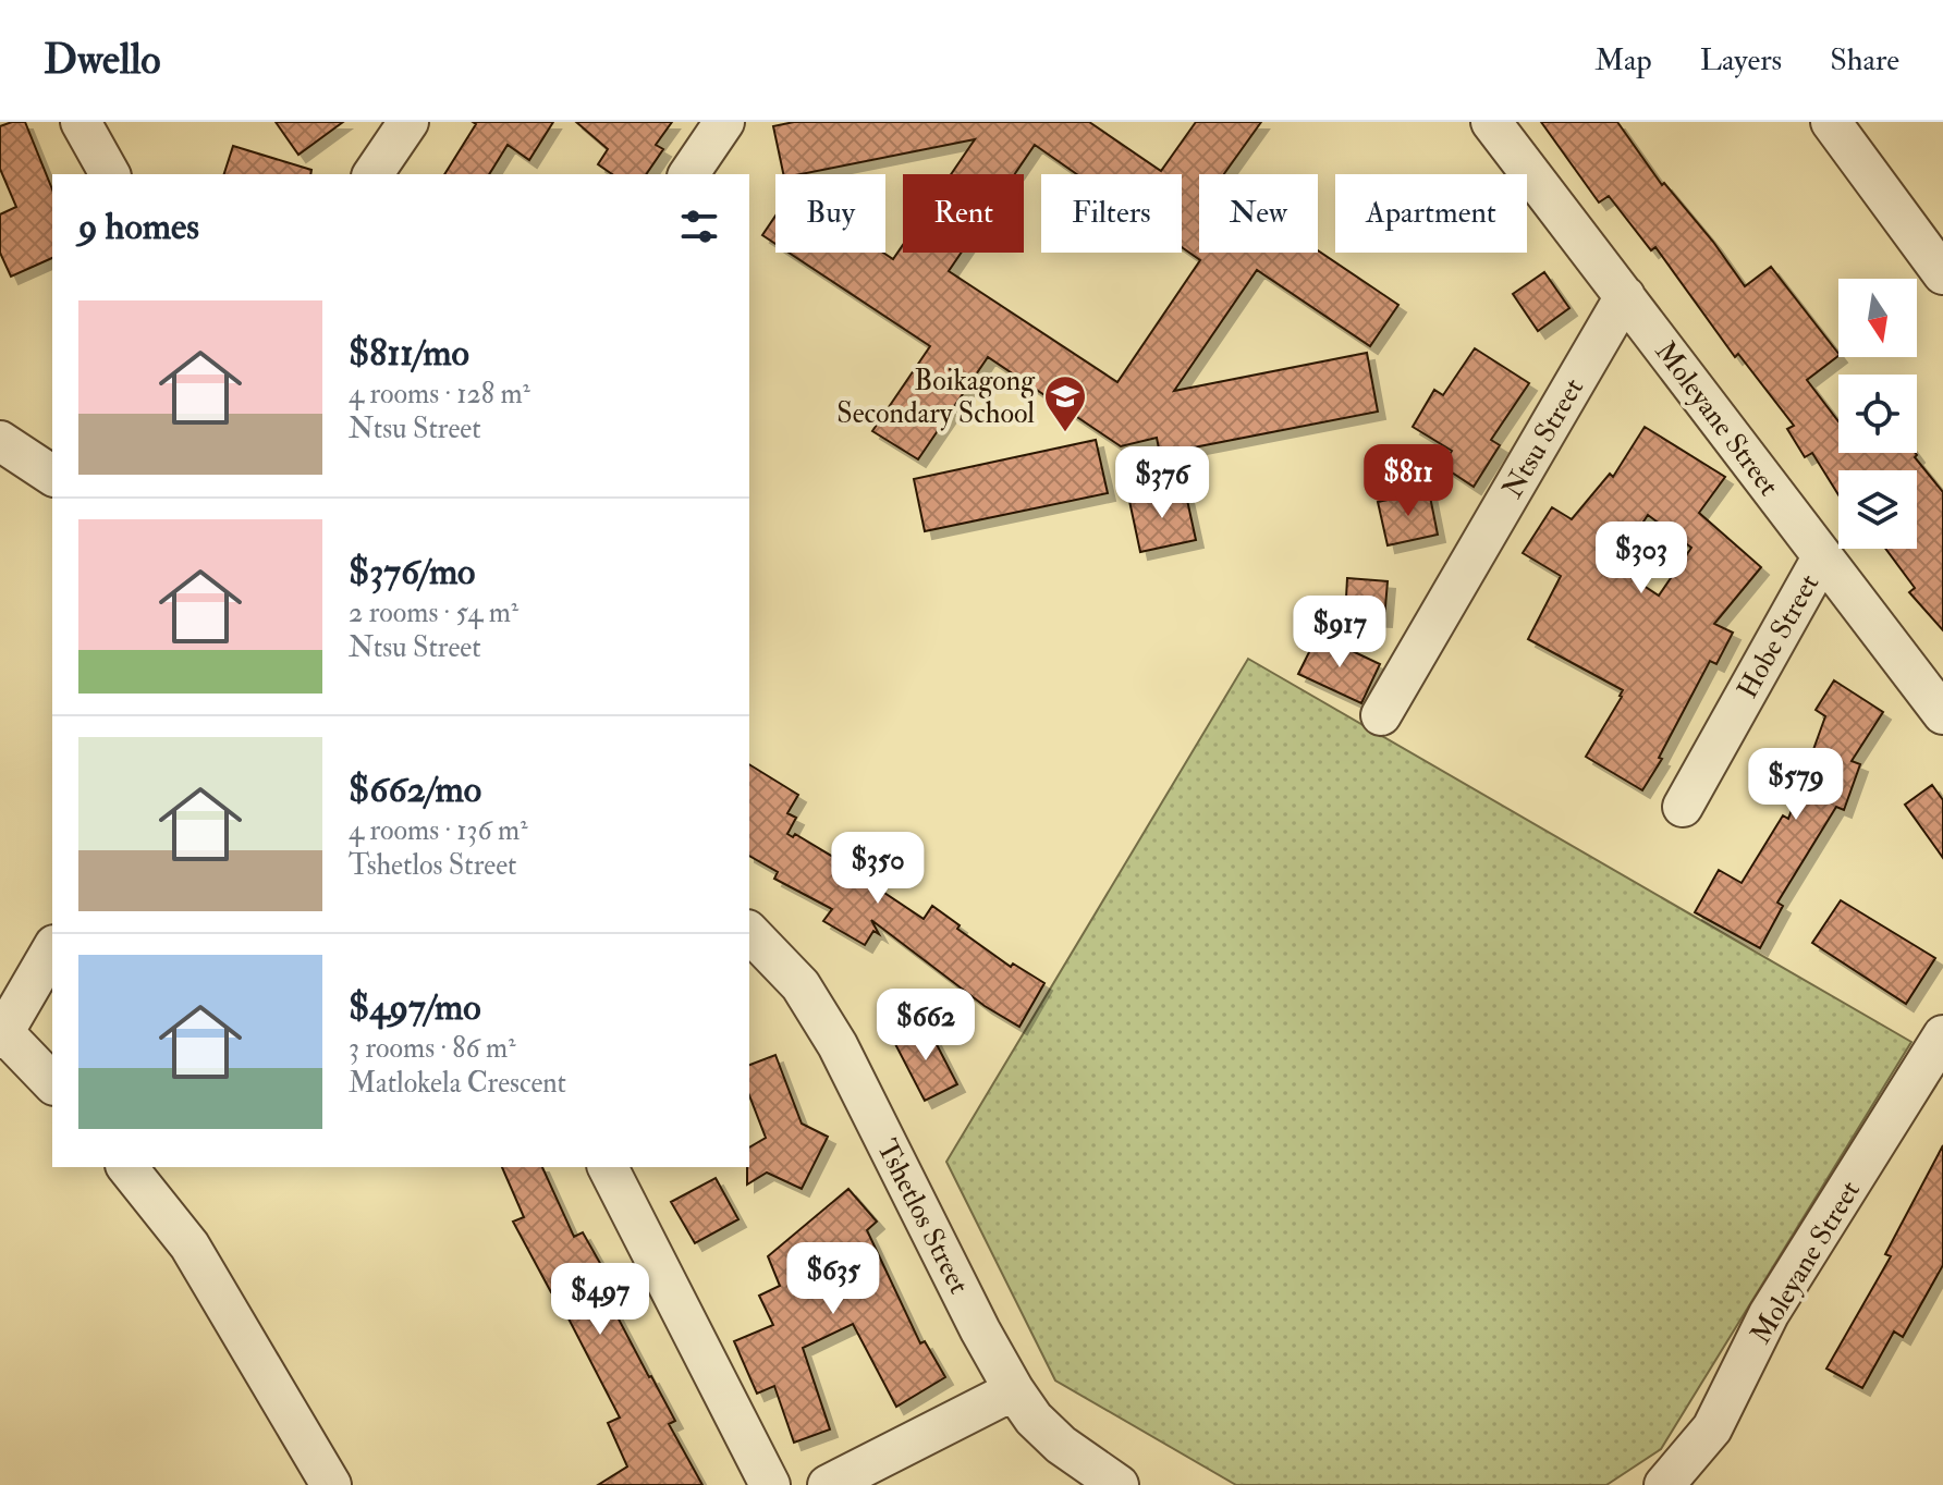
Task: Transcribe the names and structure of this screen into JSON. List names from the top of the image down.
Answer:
{
  "streets": {
    "street": [
      "Moleyane Street",
      "Ntsu Street",
      "Hobe Street",
      "Tshetlos Street"
    ]
  },
  "crossings": [
    ["Moleyane Street", "Ntsu Street"],
    ["Moleyane Street", "Hobe Street"]
  ],
  "places": {
    "school or university": ["Boikagong Secondary School"]
  },
  "north": "bottom",
  "page": {
    "header": "Dwello",
    "nav": ["Map", "Layers", "Share"],
    "chip": [
      "Buy",
      "Rent",
      "Filters",
      "New",
      "Apartment"
    ],
    "heading": "9 homes",
    "list": [
      {
        "name": "$811/mo",
        "note": "4 rooms · 128 m² · Ntsu Street"
      },
      {
        "name": "$376/mo",
        "note": "2 rooms · 54 m² · Ntsu Street"
      },
      {
        "name": "$662/mo",
        "note": "4 rooms · 136 m² · Tshetlos Street"
      },
      {
        "name": "$497/mo",
        "note": "3 rooms · 86 m² · Matlokela Crescent"
      }
    ],
    "price": [
      "$811",
      "$376",
      "$303",
      "$917",
      "$579",
      "$350",
      "$662",
      "$635",
      "$497"
    ]
  }
}
